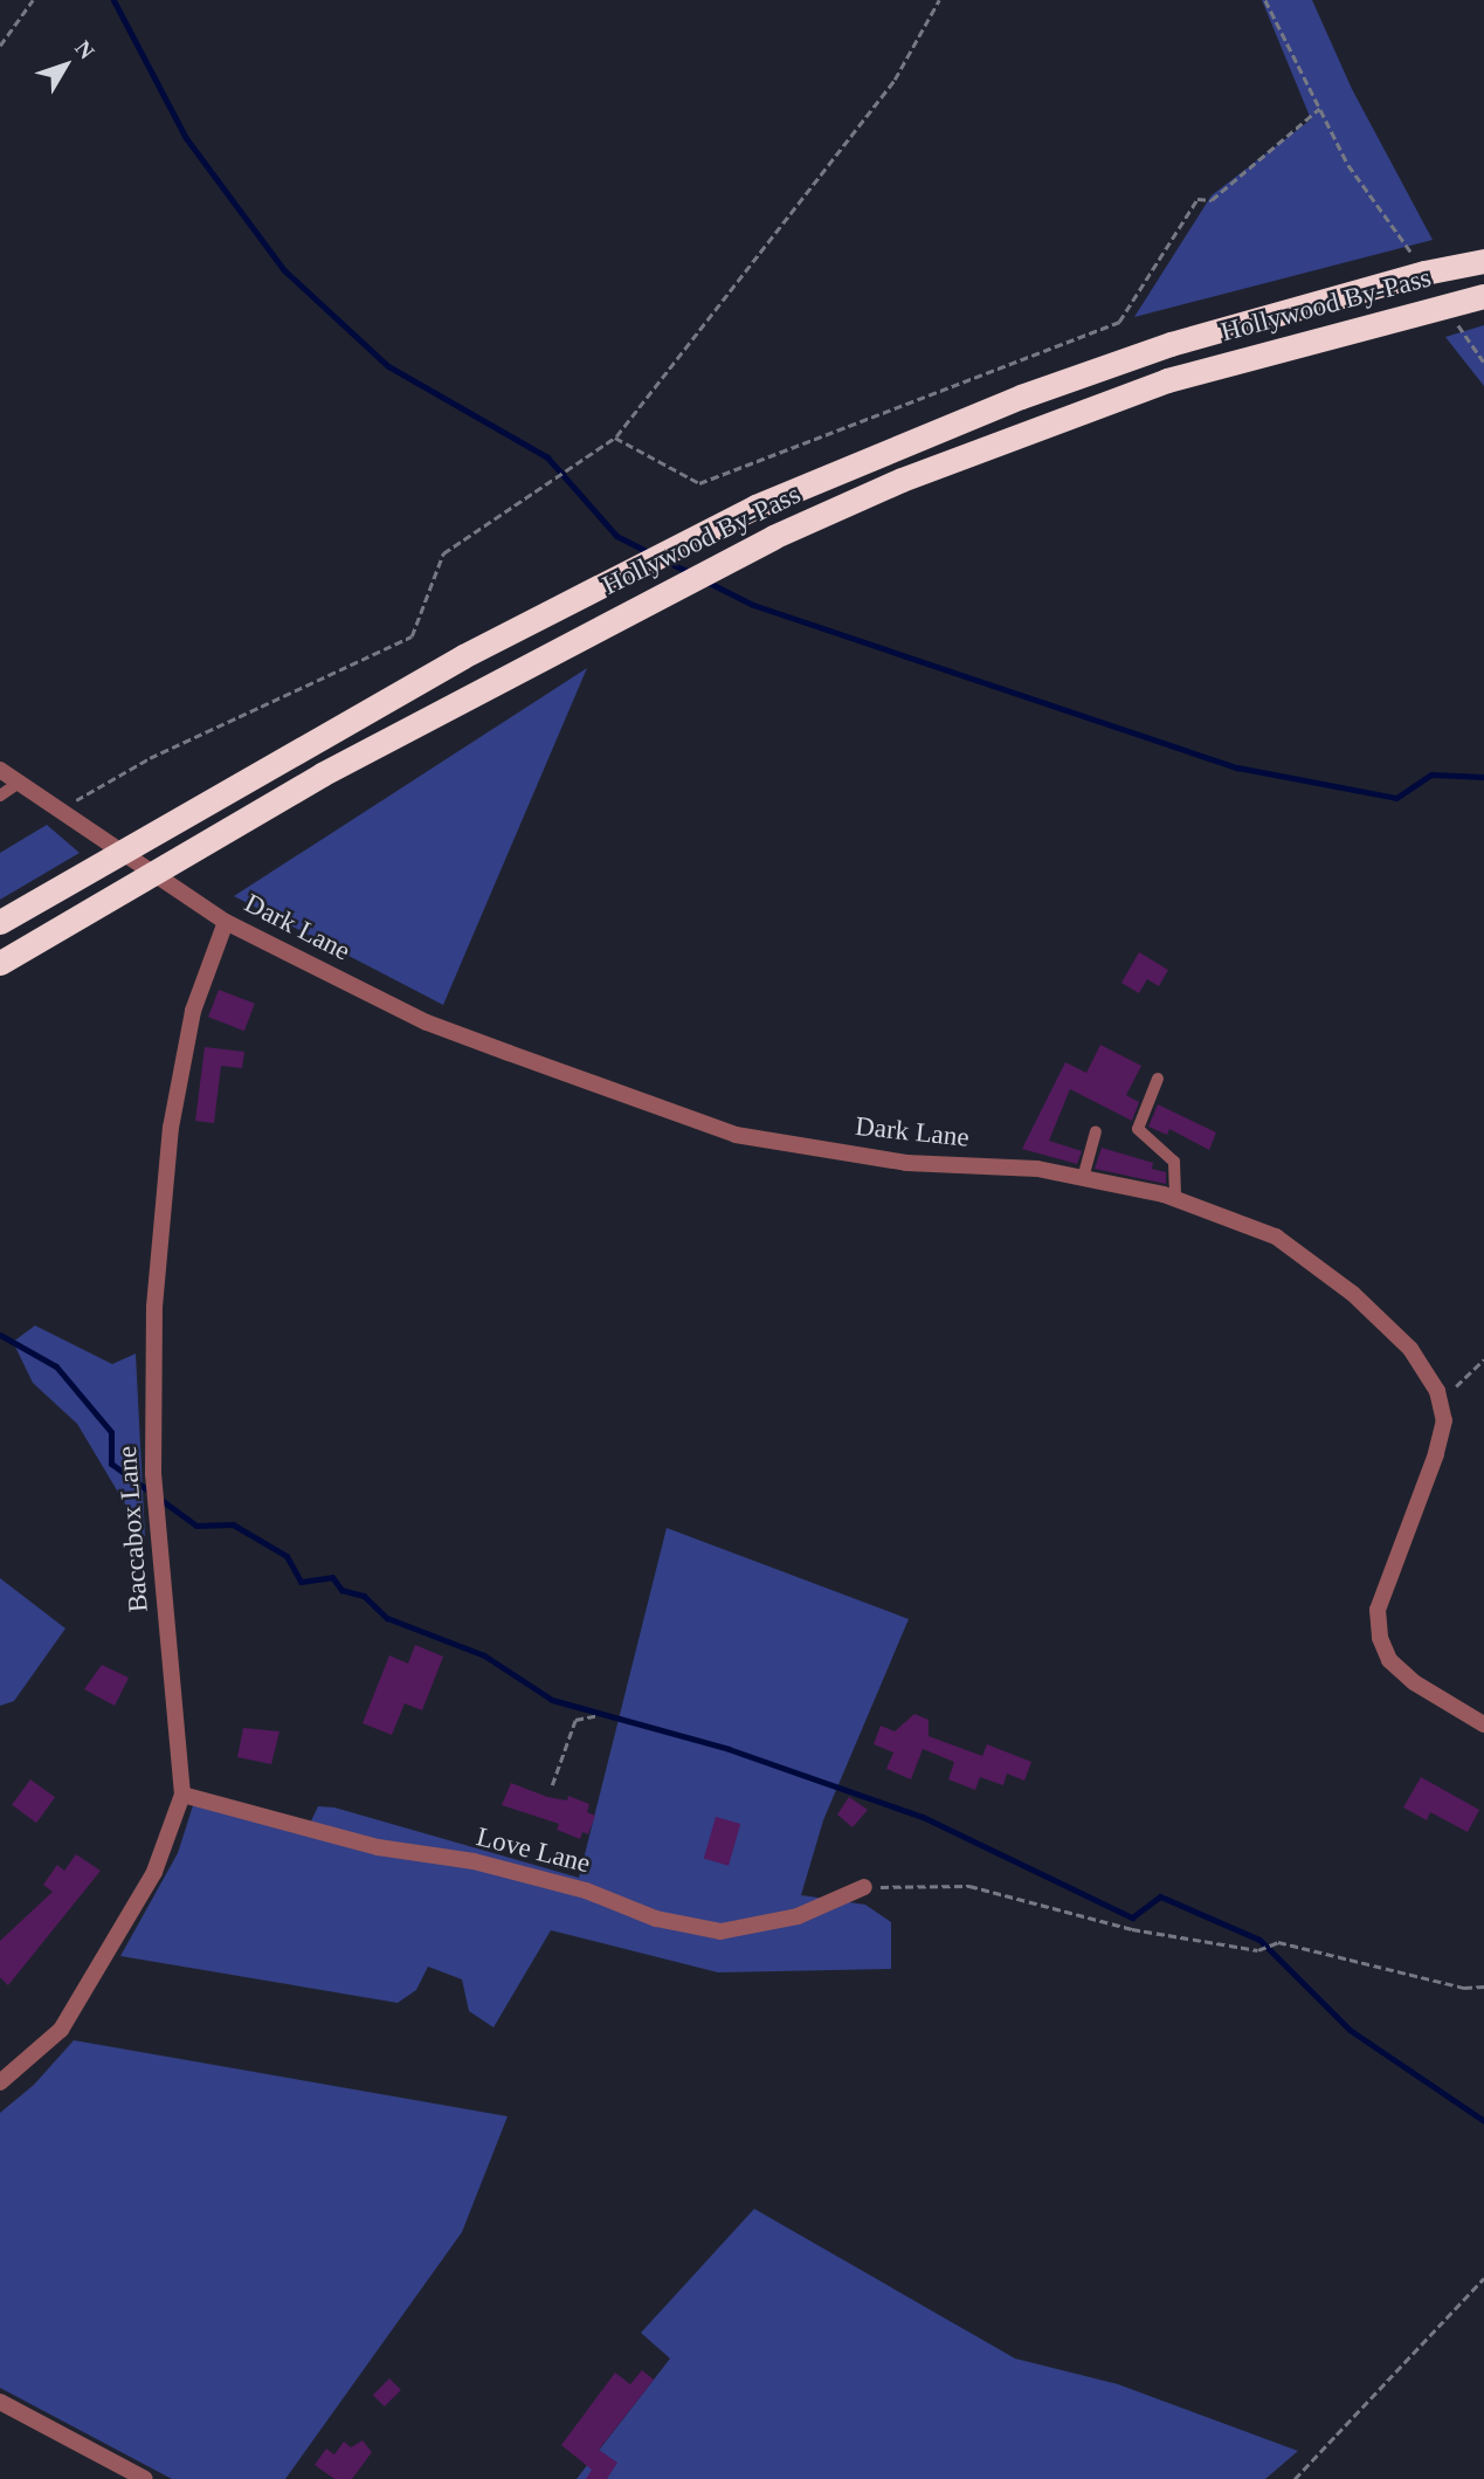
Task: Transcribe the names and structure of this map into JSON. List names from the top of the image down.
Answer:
{
  "streets": {
    "highway": ["Hollywood By-Pass"],
    "street": ["Dark Lane", "Baccabox Lane", "Love Lane"]
  },
  "crossings": [
    ["Dark Lane", "Baccabox Lane"],
    ["Baccabox Lane", "Love Lane"]
  ],
  "north": "top right"
}
